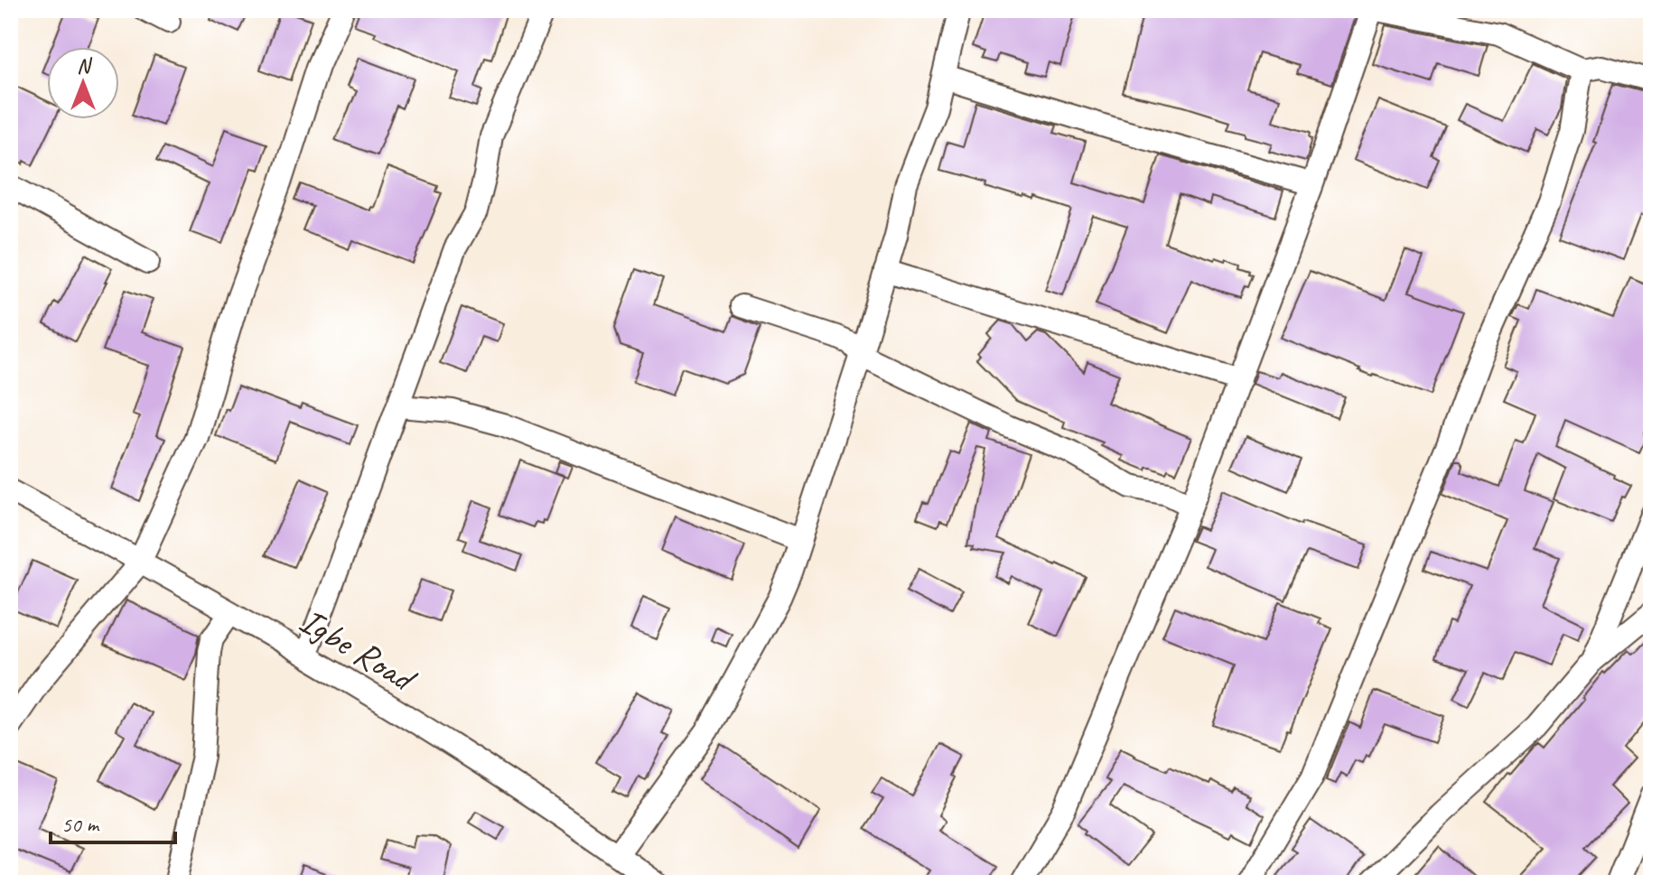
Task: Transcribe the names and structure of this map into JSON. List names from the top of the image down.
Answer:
{
  "streets": {
    "street": ["Igbe Road"]
  },
  "scale_bar": "50 m",
  "north": "top"
}
